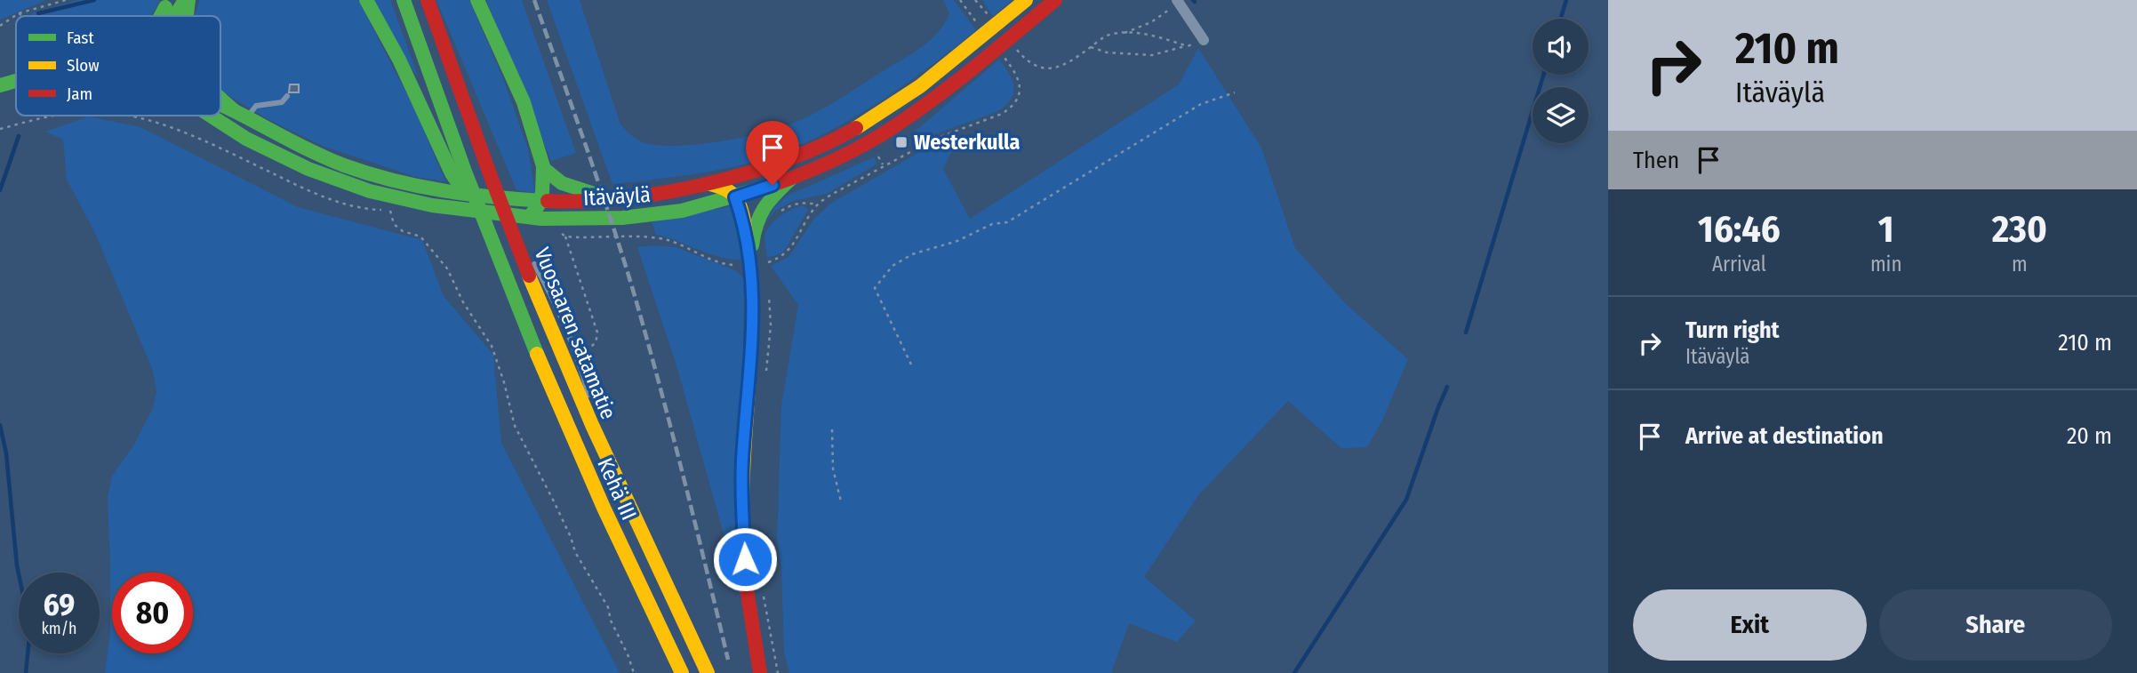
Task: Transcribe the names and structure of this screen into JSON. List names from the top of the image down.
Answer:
{
  "streets": {
    "main road": ["Itäväylä", "Vuosaaren satamatie", "Kehä III"]
  },
  "places": {
    "transit": ["Westerkulla"]
  },
  "legend": ["Fast", "Slow", "Jam"],
  "page": {
    "turn": ["210 m", "Itäväylä"],
    "then": "Then",
    "eta": [
      "16:46",
      "Arrival",
      "1",
      "min",
      "230",
      "m"
    ],
    "list": [
      {
        "name": "Turn right",
        "note": "Itäväylä",
        "value": "210 m"
      },
      {
        "name": "Arrive at destination",
        "value": "20 m"
      }
    ],
    "speed": "69 km/h",
    "limit": "80",
    "buttons": ["Exit", "Share"]
  }
}
